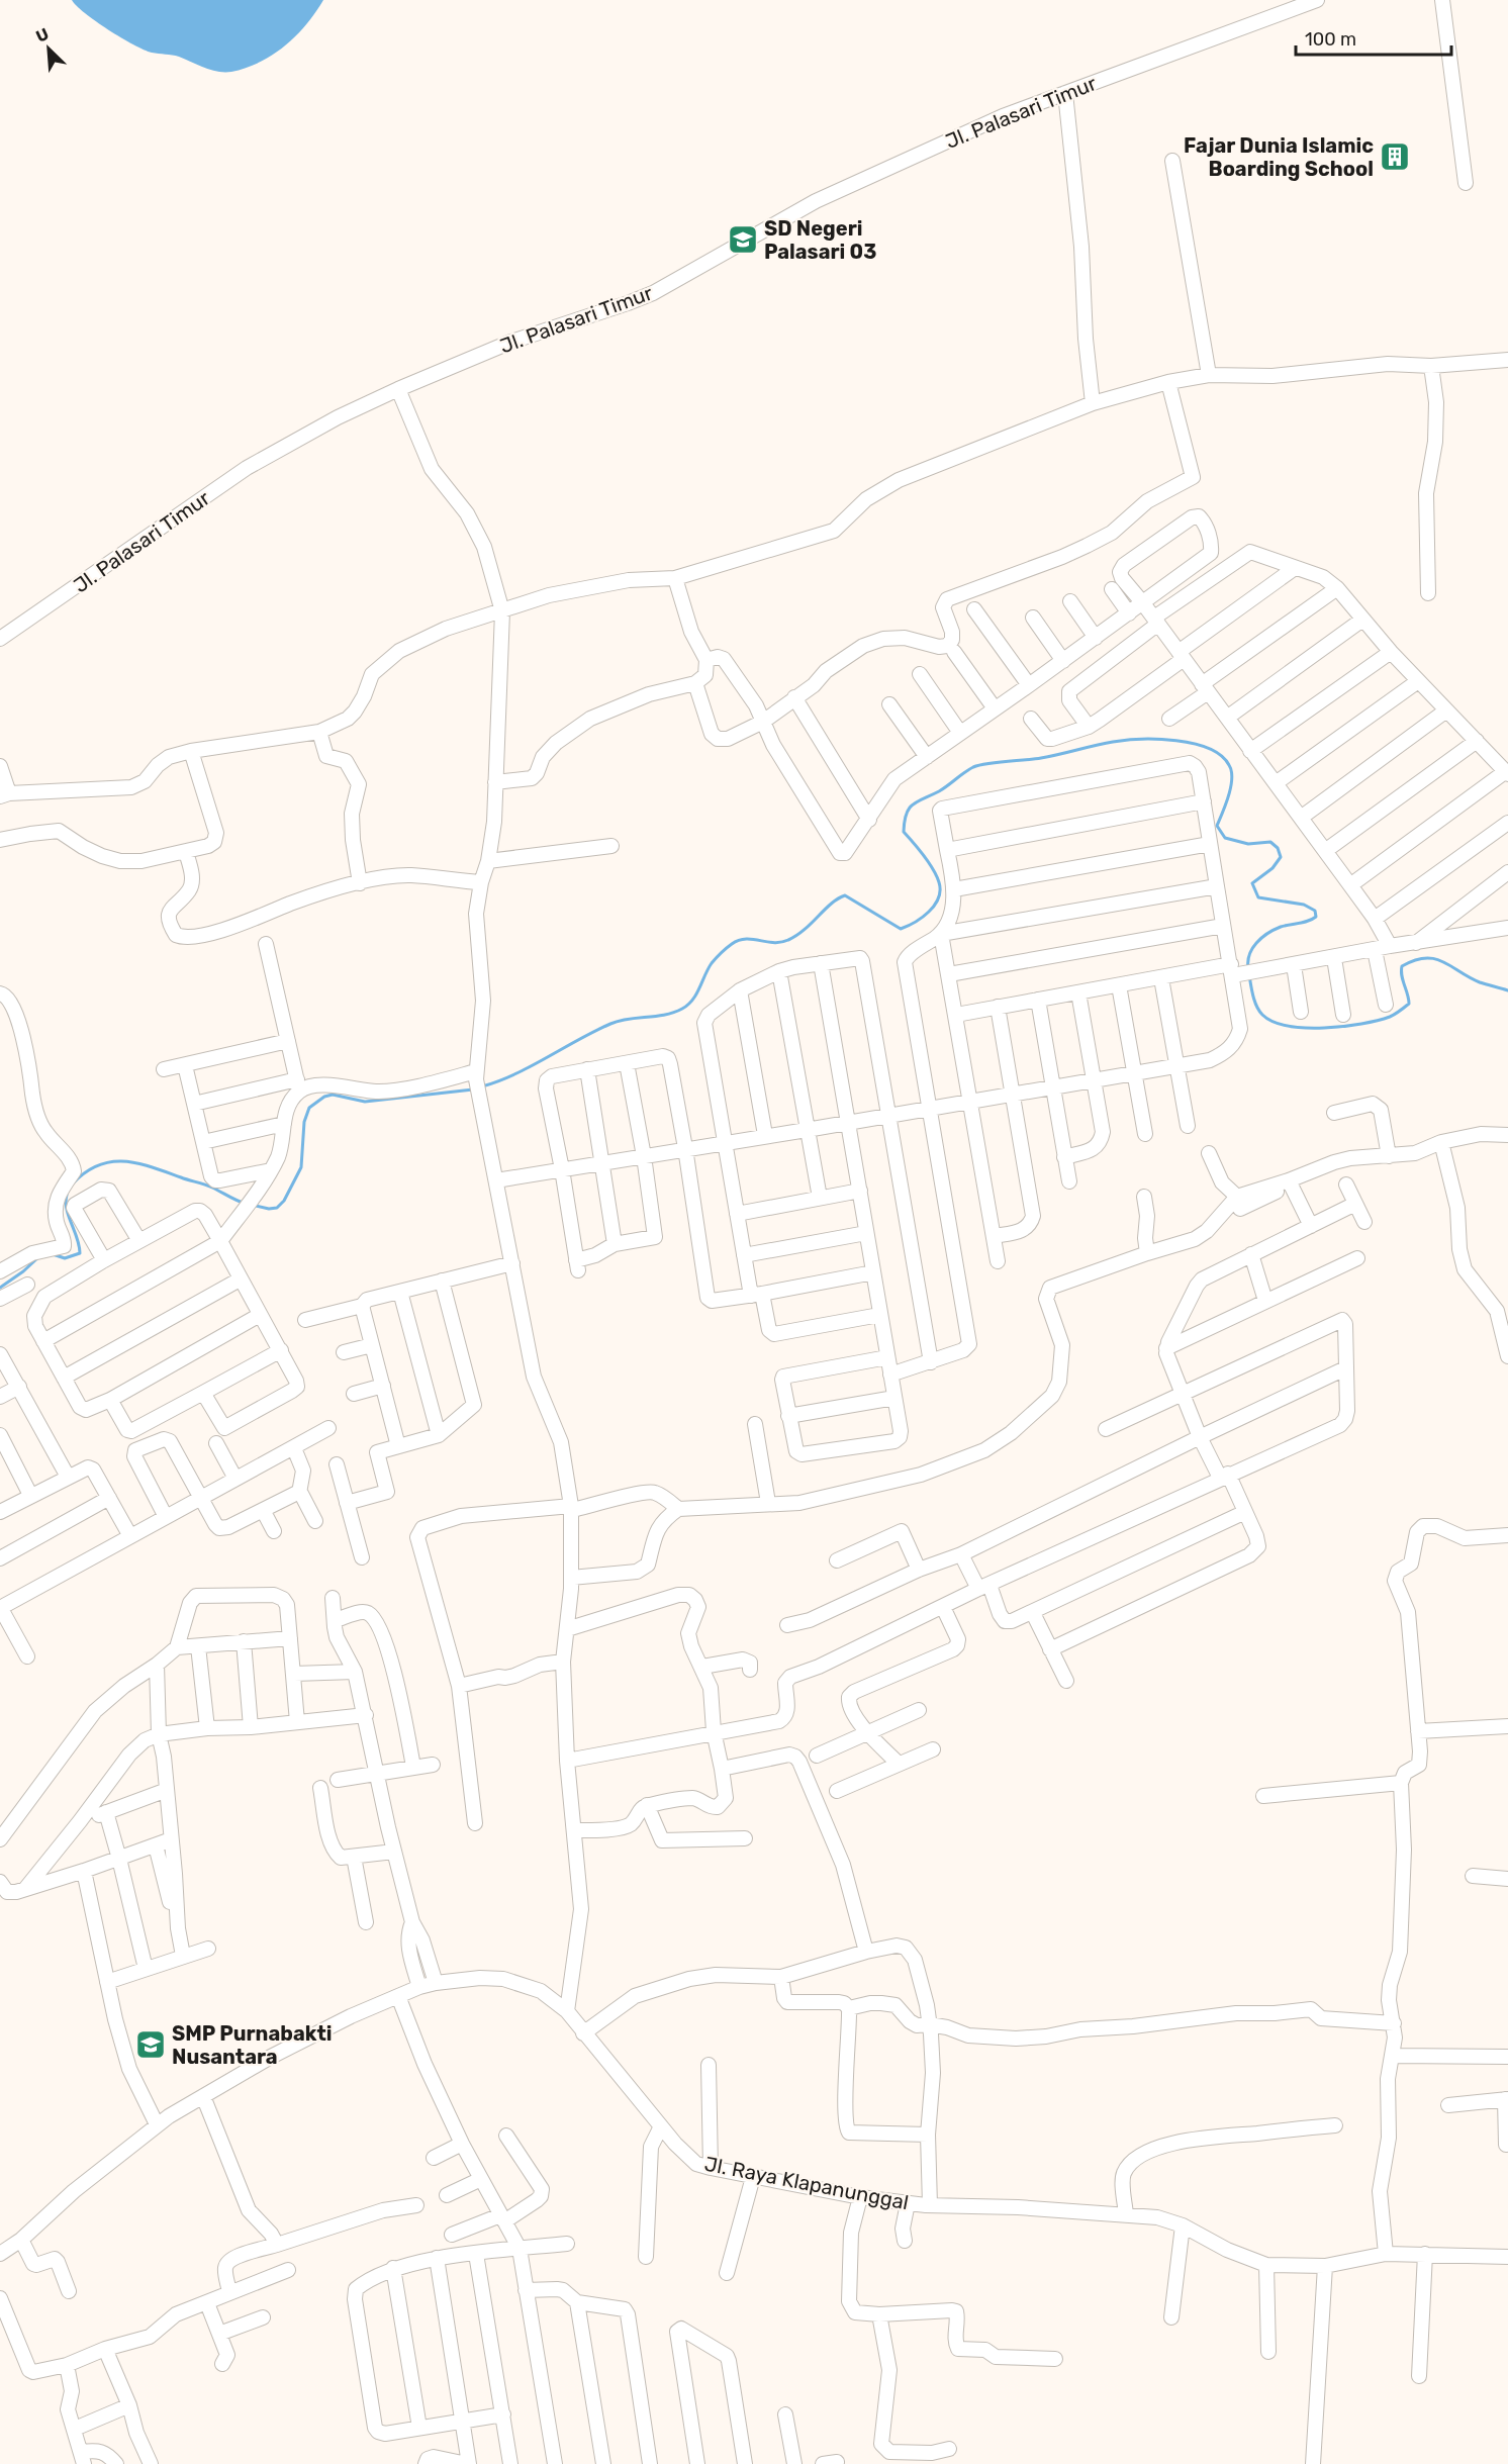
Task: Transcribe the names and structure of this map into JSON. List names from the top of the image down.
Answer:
{
  "streets": {
    "street": ["Jl. Palasari Timur", "Jl. Raya Klapanunggal"]
  },
  "places": {
    "building": ["Fajar Dunia Islamic Boarding School"],
    "school or university": ["SD Negeri Palasari 03", "SMP Purnabakti Nusantara"]
  },
  "scale_bar": "100 m",
  "north": "top left"
}
